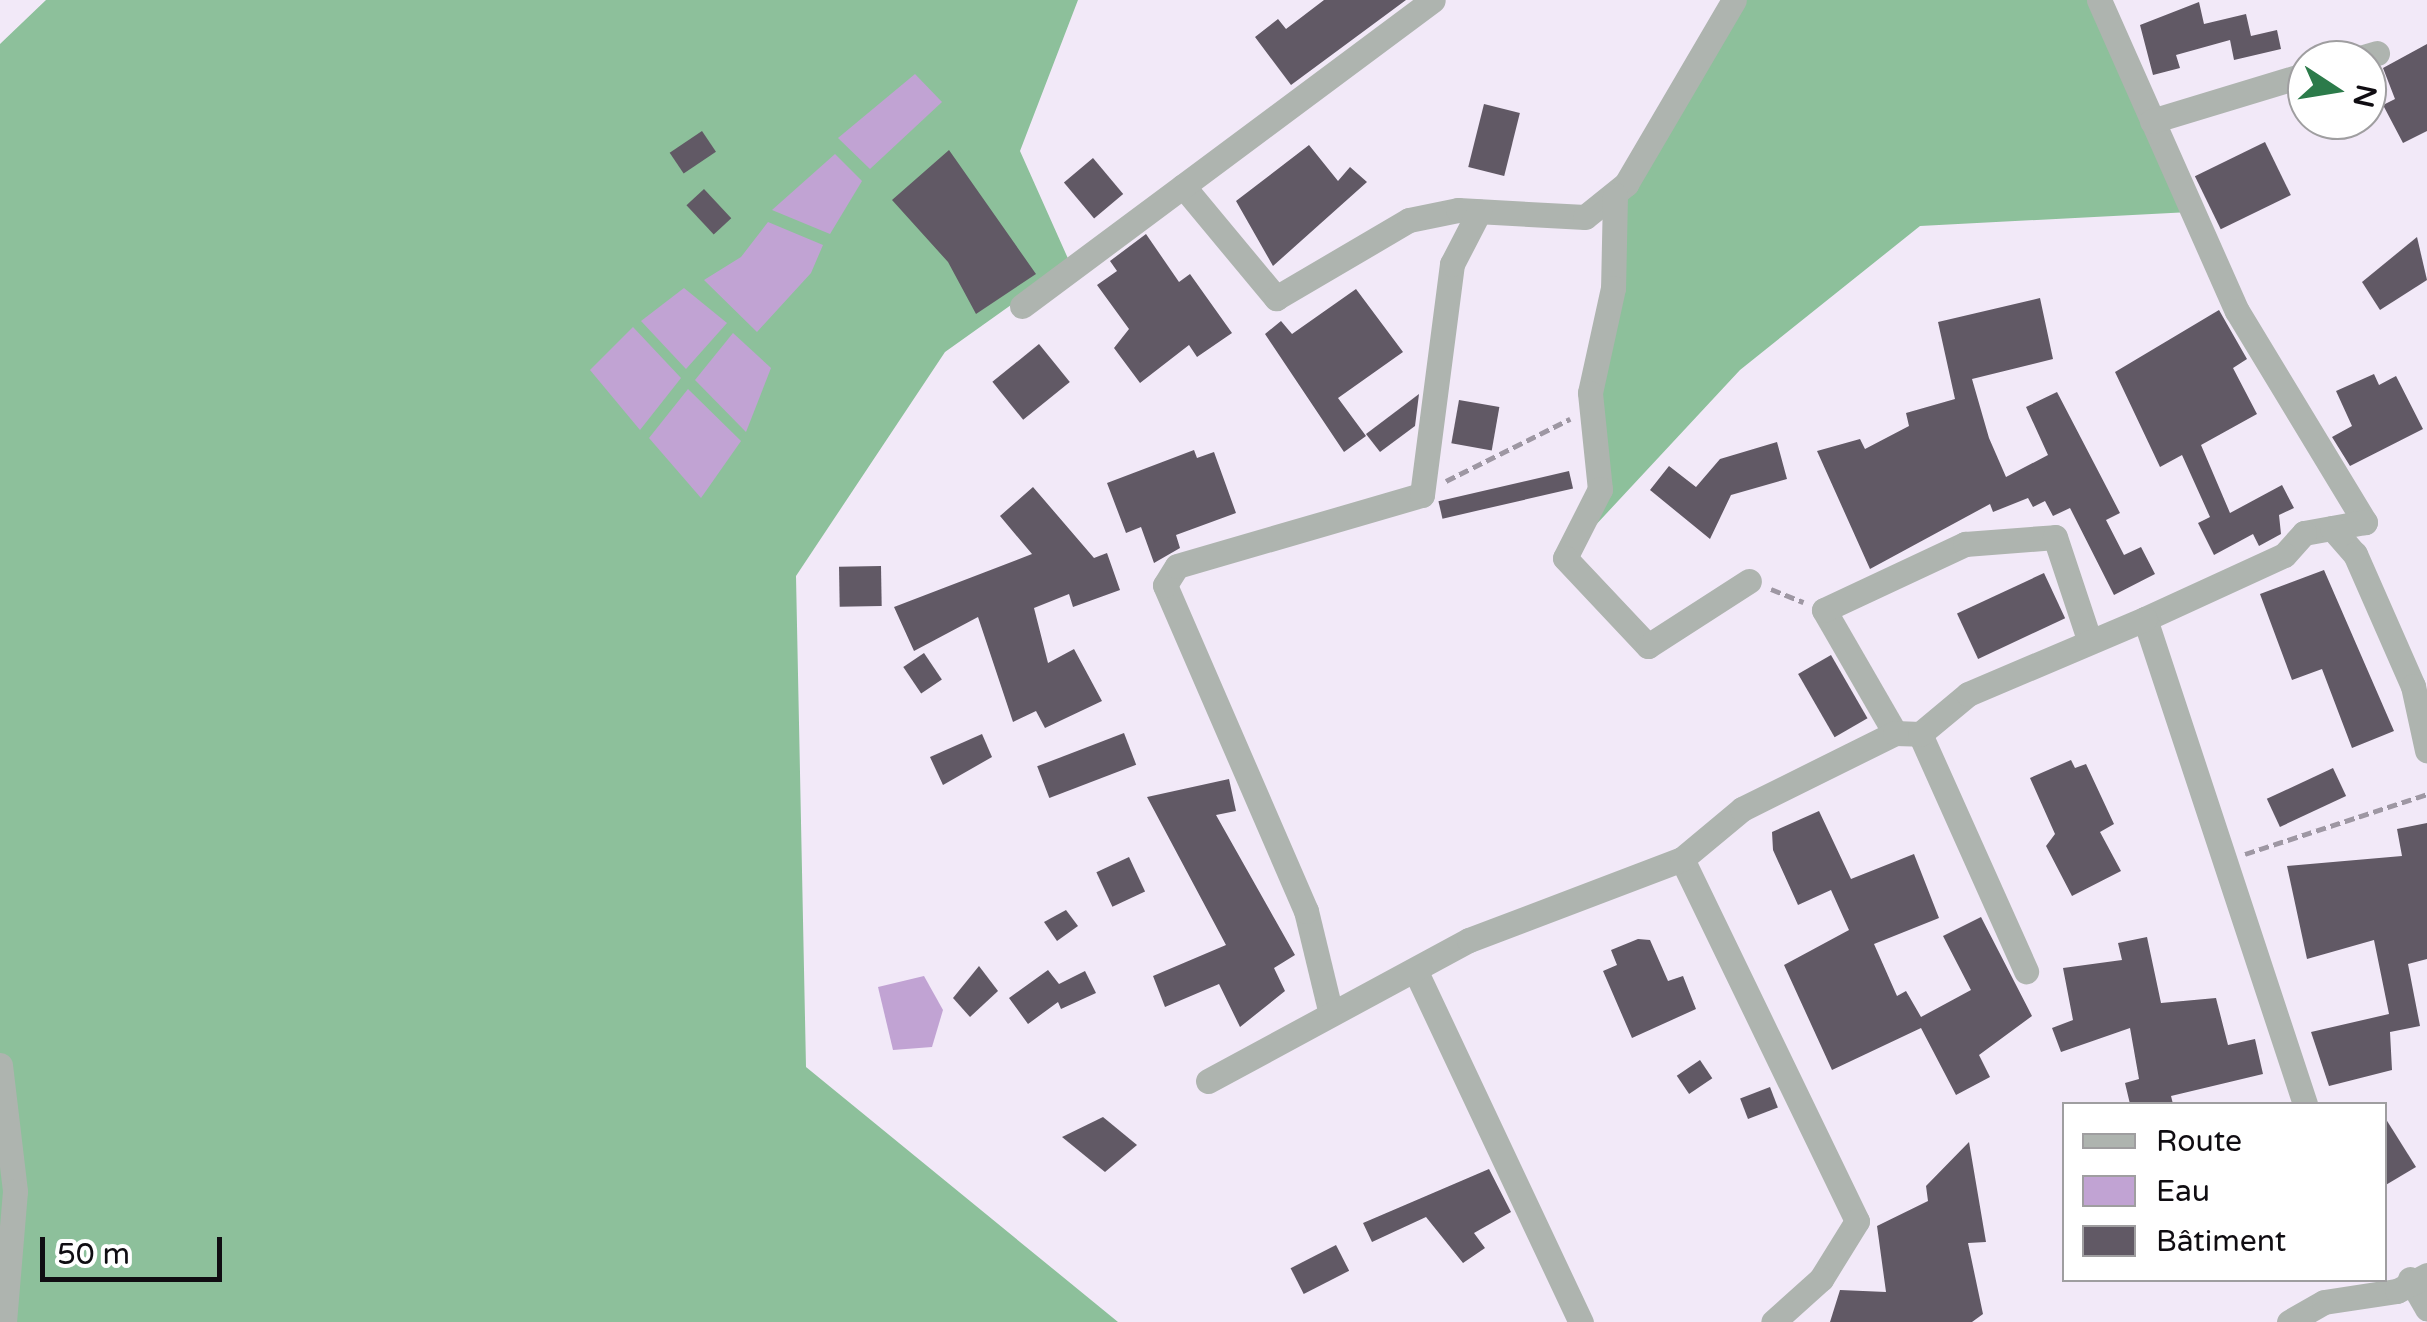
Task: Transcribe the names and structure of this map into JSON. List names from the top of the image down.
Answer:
{
  "legend": ["Route", "Eau", "Bâtiment"],
  "scale_bar": "50 m",
  "north": "right"
}
